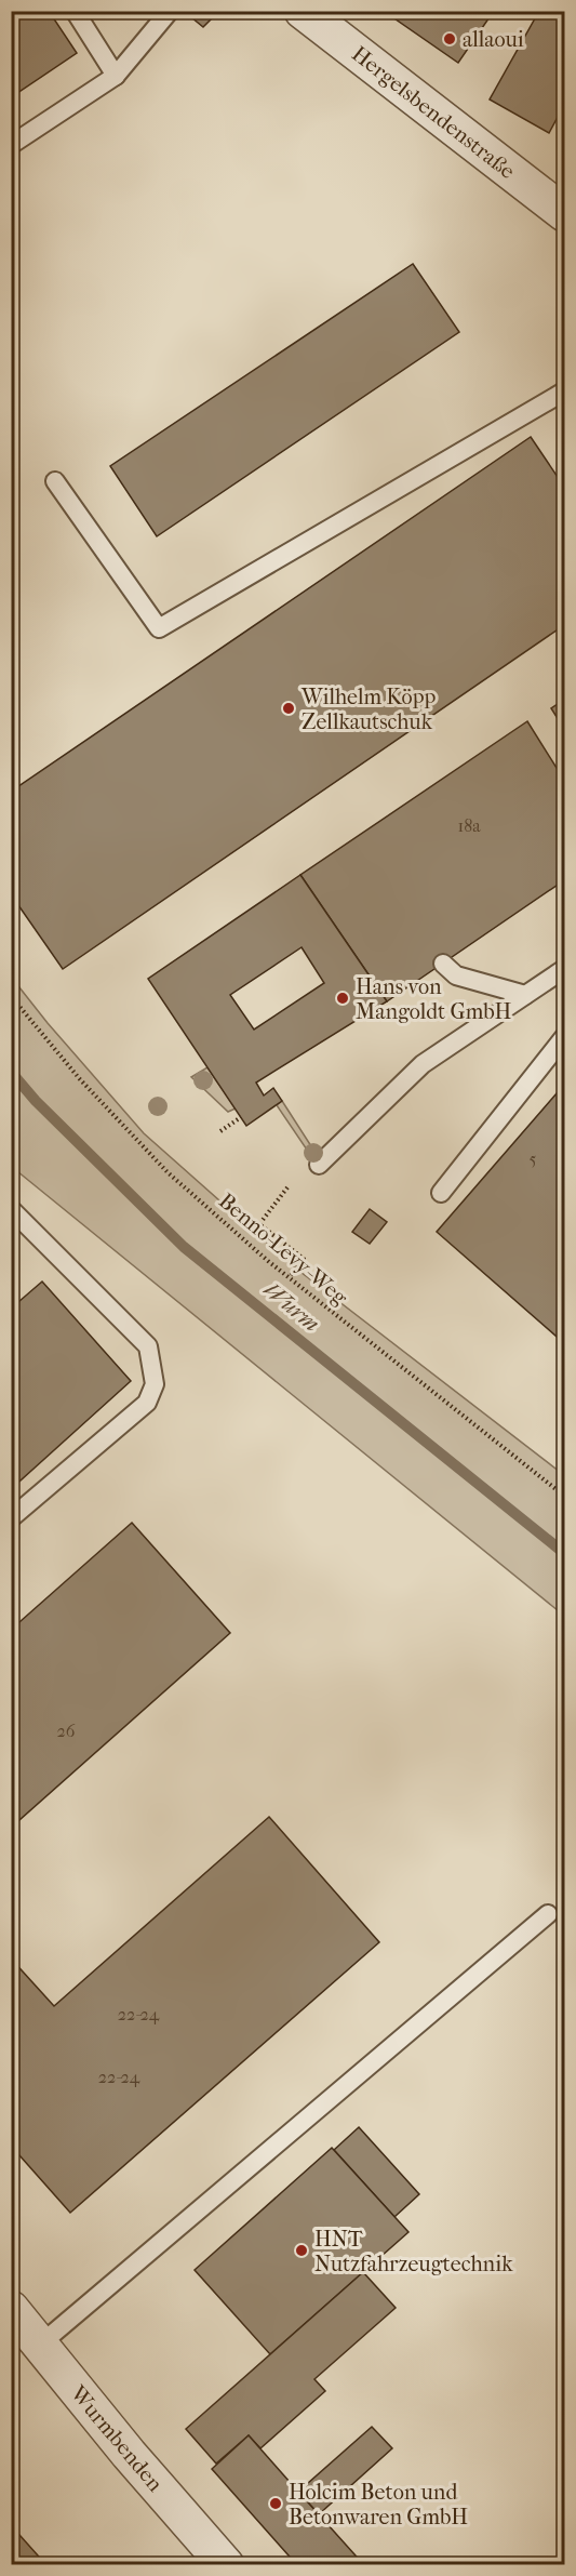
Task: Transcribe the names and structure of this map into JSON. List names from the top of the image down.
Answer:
{
  "streets": {
    "street": ["Hergelsbendenstraße", "Wurmbenden"],
    "path": ["Benno-Levy-Weg"]
  },
  "water": ["Wurm"],
  "places": [
    "allaoui",
    "Wilhelm Köpp Zellkautschuk",
    "Hans von Mangoldt GmbH",
    "HNT Nutzfahrzeugtechnik",
    "Holcim Beton und Betonwaren GmbH"
  ],
  "house_numbers": [
    "18a",
    "5",
    "26",
    "22-24",
    "22-24"
  ]
}
